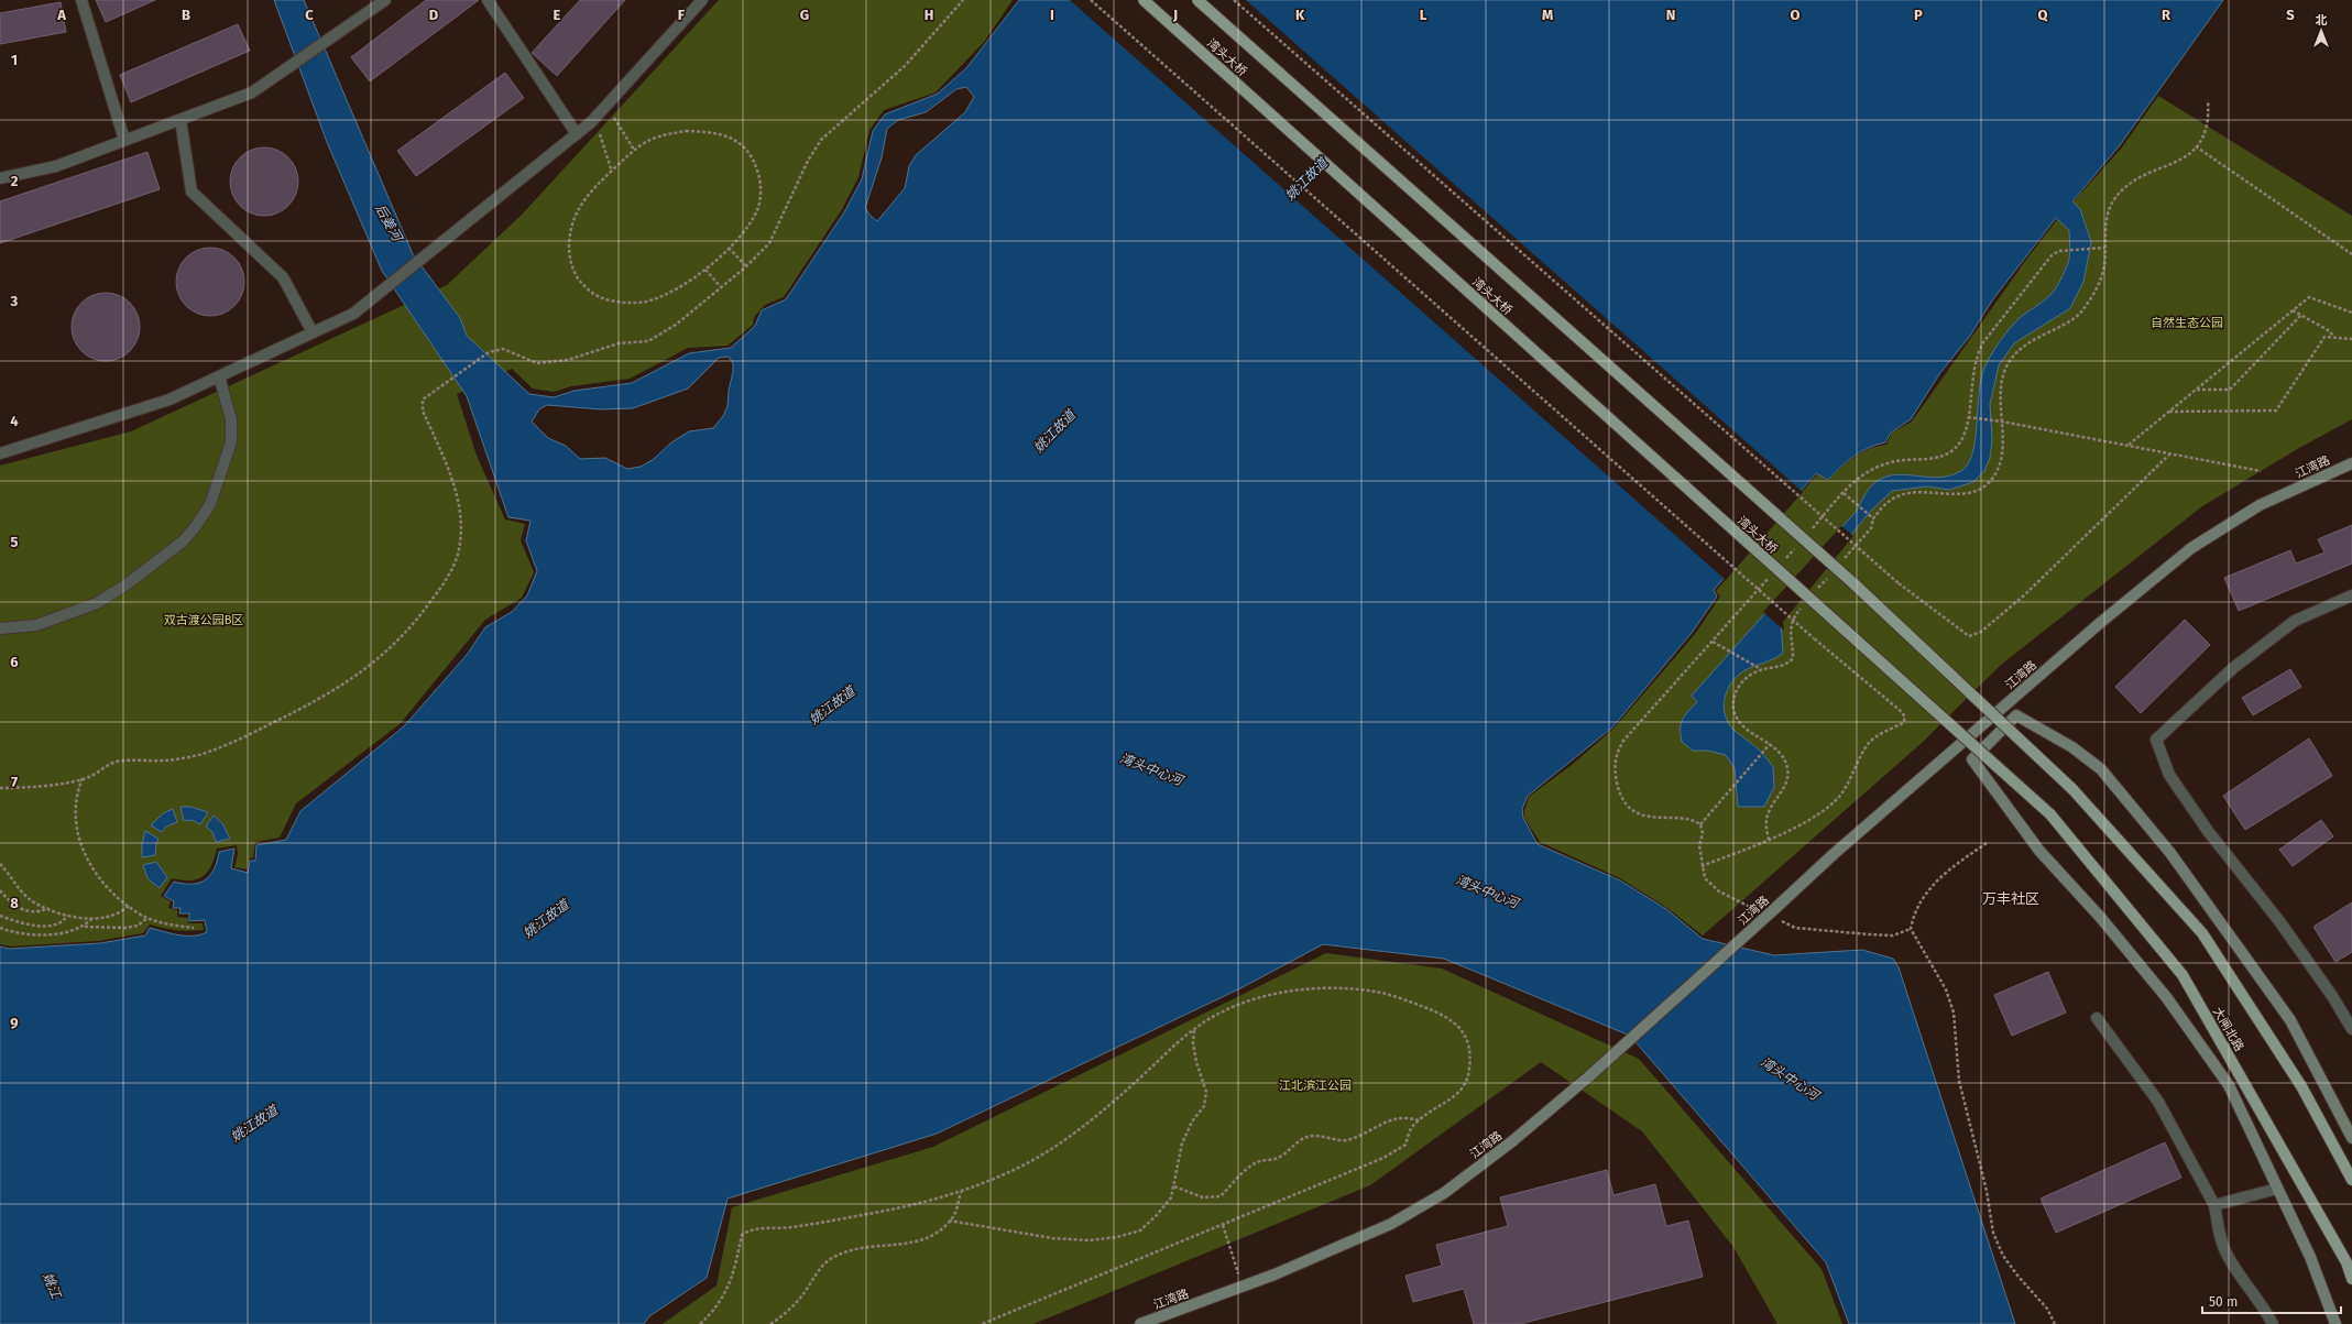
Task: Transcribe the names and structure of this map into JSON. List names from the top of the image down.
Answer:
{
  "streets": {
    "main road": ["湾头大桥", "大闸北路"],
    "street": ["江湾路"]
  },
  "crossings": [
    ["湾头大桥", "大闸北路"]
  ],
  "districts": ["万丰社区"],
  "water": [
    "姚江故道",
    "后姜河",
    "湾头中心河",
    "姚江"
  ],
  "parks": ["自然生态公园", "双古渡公园B区", "江北滨江公园"],
  "scale_bar": "50 m",
  "north": "top",
  "grid": {
    "columns": [
      "A",
      "B",
      "C",
      "D",
      "E",
      "F",
      "G",
      "H",
      "I",
      "J",
      "K",
      "L",
      "M",
      "N",
      "O",
      "P",
      "Q",
      "R",
      "S"
    ],
    "rows": [
      "1",
      "2",
      "3",
      "4",
      "5",
      "6",
      "7",
      "8",
      "9"
    ]
  }
}
